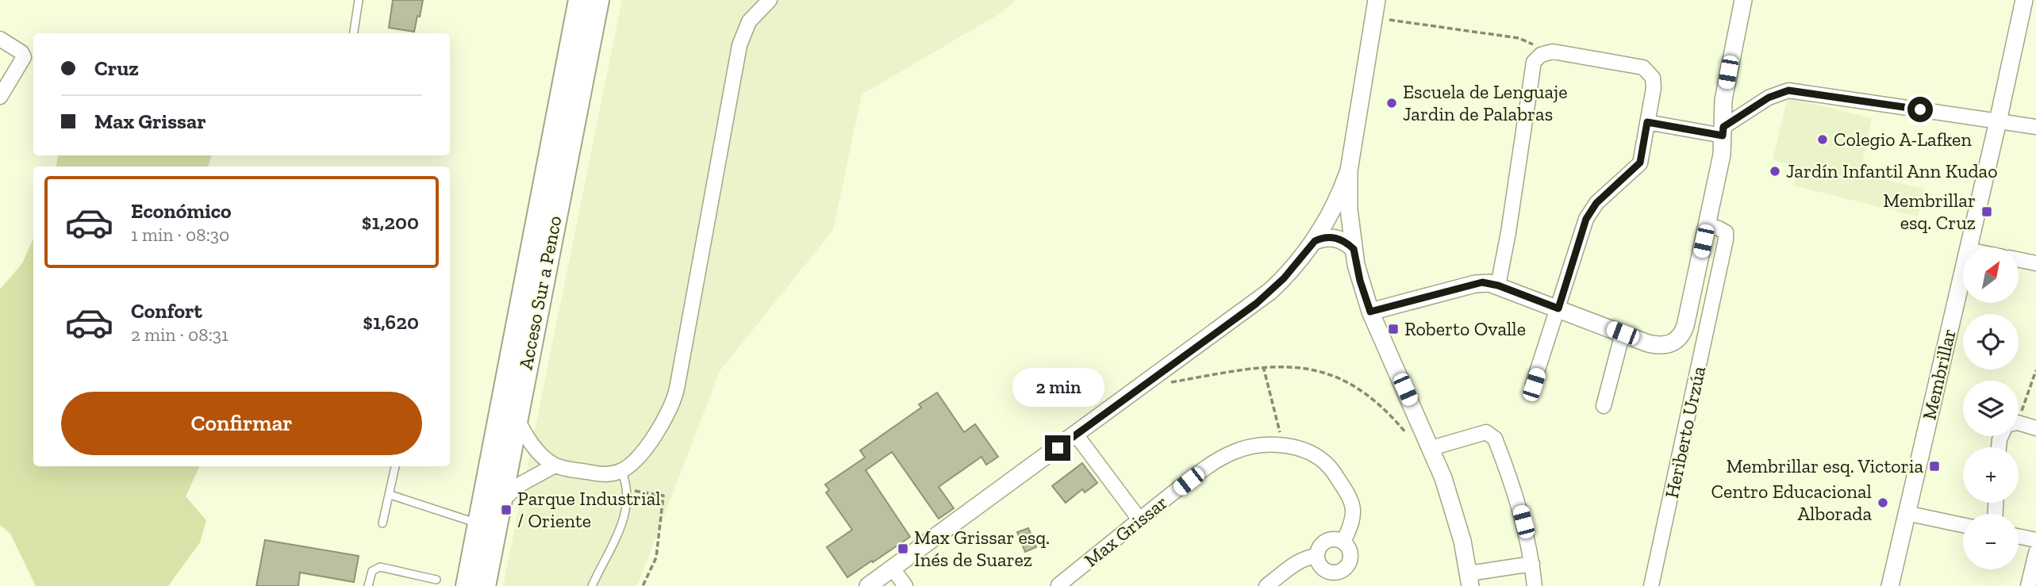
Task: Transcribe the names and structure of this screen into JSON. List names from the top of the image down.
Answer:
{
  "streets": {
    "main road": ["Acceso Sur a Penco"],
    "street": ["Membrillar", "Heriberto Urzúa", "Max Grissar"]
  },
  "places": {
    "other": [
      "Escuela de Lenguaje Jardin de Palabras",
      "Colegio A-Lafken",
      "Jardín Infantil Ann Kudao",
      "Centro Educacional Alborada"
    ],
    "transit": [
      "Membrillar esq. Cruz",
      "Roberto Ovalle",
      "Membrillar esq. Victoria",
      "Parque Industrial / Oriente",
      "Max Grissar esq. Inés de Suarez"
    ]
  },
  "north": "top right",
  "page": {
    "banner": ["Cruz", "Max Grissar"],
    "list": [
      {
        "name": "Económico",
        "note": "1 min · 08:30",
        "value": "$1,200"
      },
      {
        "name": "Confort",
        "note": "2 min · 08:31",
        "value": "$1,620"
      }
    ],
    "map_buttons": ["+", "−"],
    "bubble": "2 min",
    "buttons": "Confirmar"
  }
}
